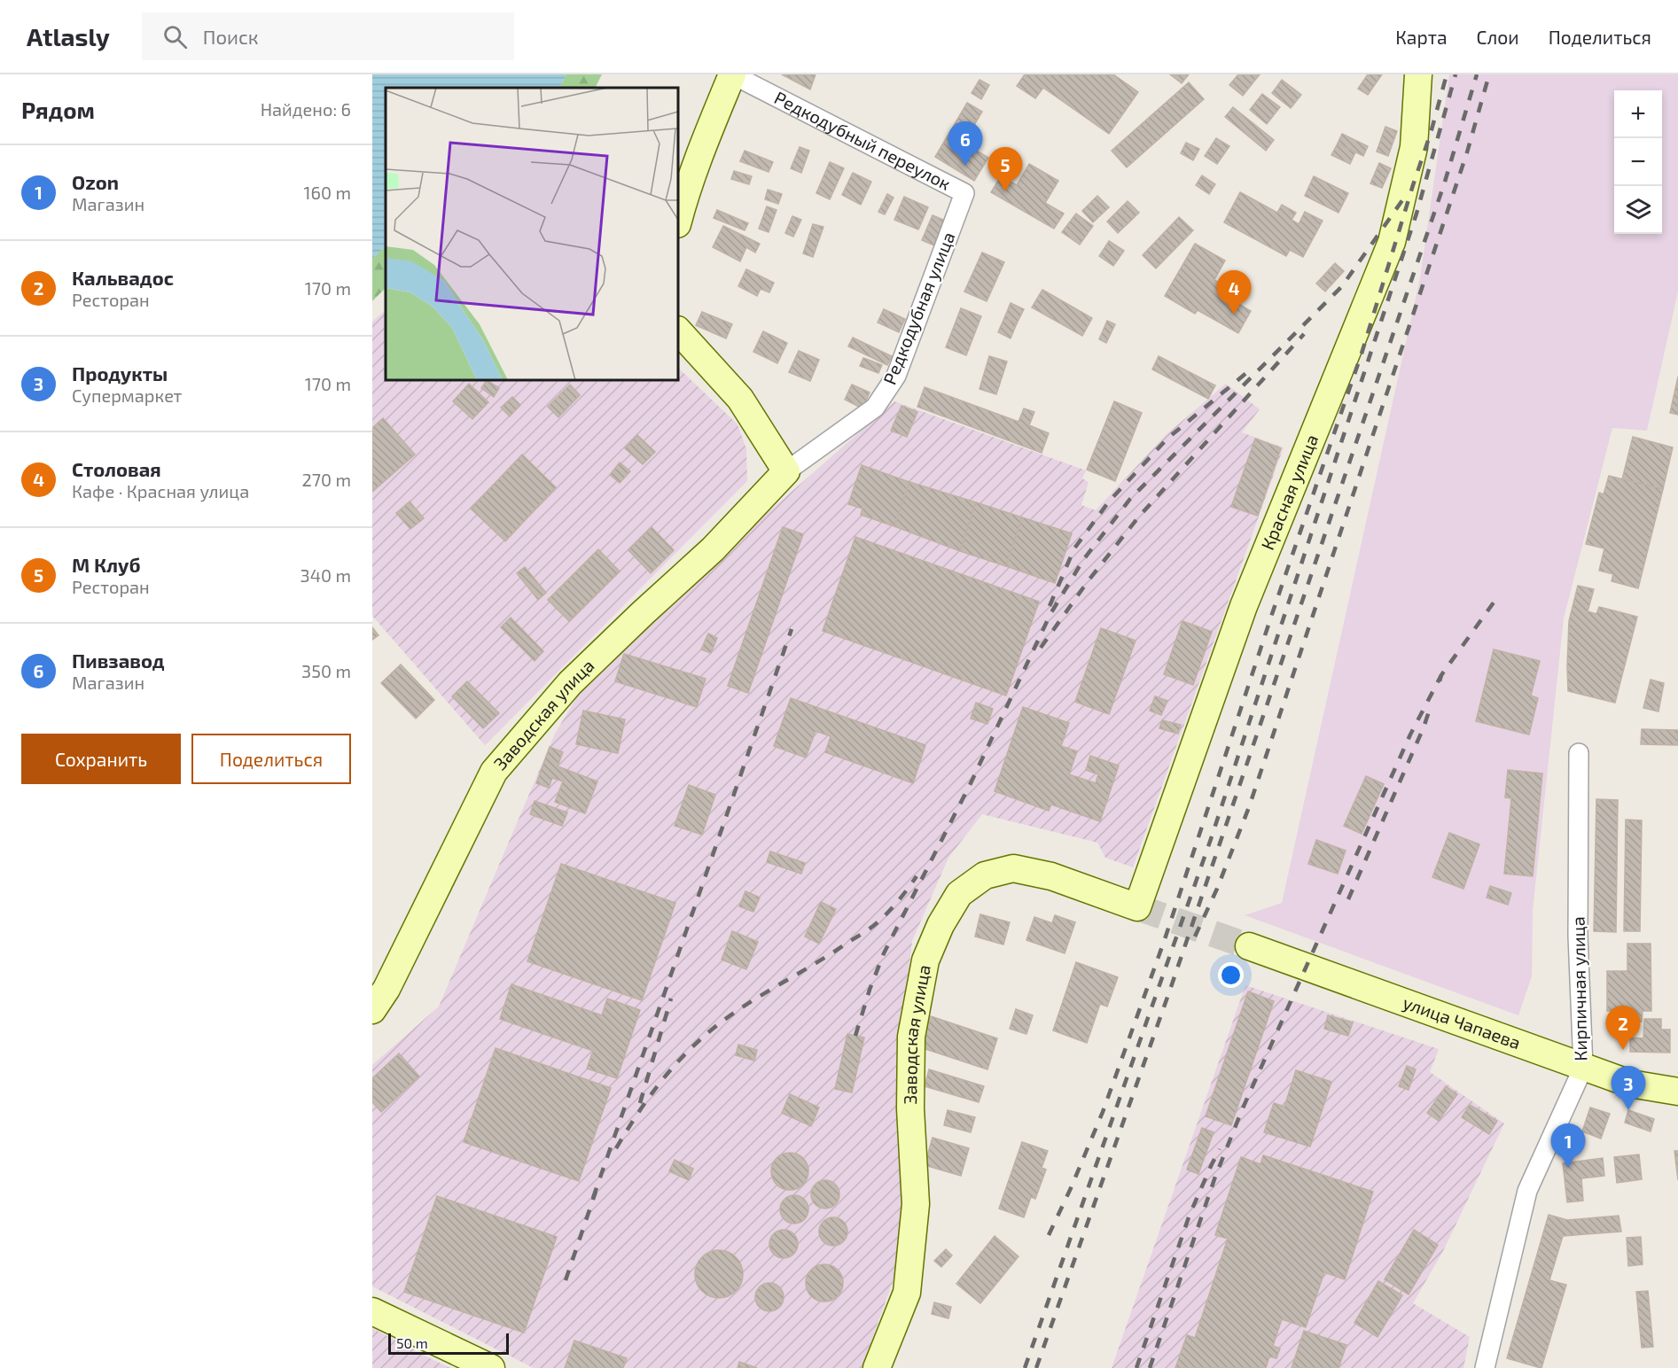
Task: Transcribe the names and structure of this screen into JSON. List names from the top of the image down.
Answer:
{
  "streets": {
    "main road": ["Красная улица", "Заводская улица", "улица Чапаева"],
    "street": ["Редкодубный переулок", "Редкодубная улица", "Кирпичная улица"]
  },
  "crossings": [
    ["Редкодубный переулок", "Редкодубная улица"],
    ["Редкодубная улица", "Заводская улица"],
    ["Красная улица", "Заводская улица"],
    ["Кирпичная улица", "улица Чапаева"]
  ],
  "scale_bar": "50 m",
  "page": {
    "header": "Atlasly",
    "search": "Поиск",
    "nav": ["Карта", "Слои", "Поделиться"],
    "heading": ["Рядом", "Найдено: 6"],
    "map_buttons": ["+", "−"],
    "pins": [
      "6",
      "5",
      "4",
      "2",
      "3",
      "1"
    ],
    "list": [
      {
        "mark": "1",
        "name": "Ozon",
        "note": "Магазин",
        "value": "160 m"
      },
      {
        "mark": "2",
        "name": "Кальвадос",
        "note": "Ресторан",
        "value": "170 m"
      },
      {
        "mark": "3",
        "name": "Продукты",
        "note": "Супермаркет",
        "value": "170 m"
      },
      {
        "mark": "4",
        "name": "Столовая",
        "note": "Кафе · Красная улица",
        "value": "270 m"
      },
      {
        "mark": "5",
        "name": "М Клуб",
        "note": "Ресторан",
        "value": "340 m"
      },
      {
        "mark": "6",
        "name": "Пивзавод",
        "note": "Магазин",
        "value": "350 m"
      }
    ],
    "buttons": ["Сохранить", "Поделиться"],
    "scale": "50 m"
  }
}
